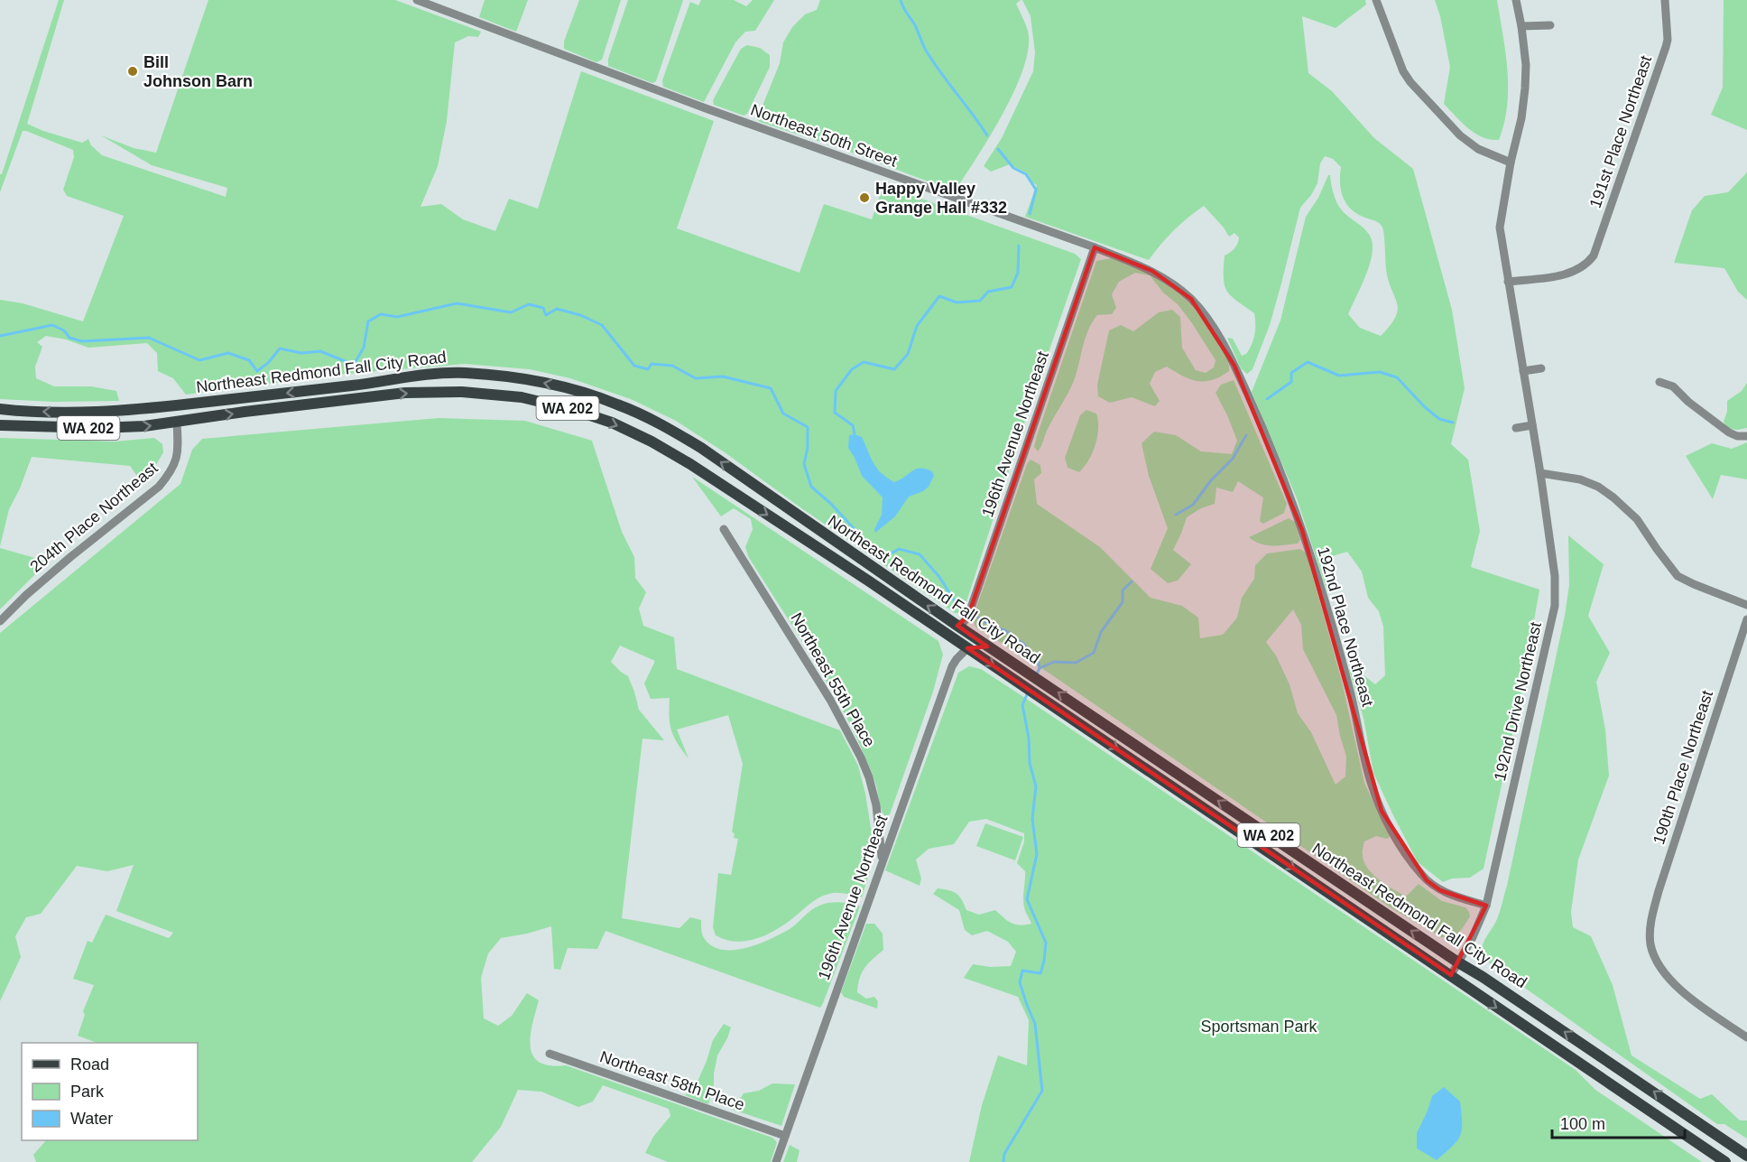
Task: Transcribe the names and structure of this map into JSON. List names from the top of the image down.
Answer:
{
  "streets": {
    "main road": ["Northeast Redmond Fall City Road", "WA 202"],
    "street": [
      "191st Place Northeast",
      "Northeast 50th Street",
      "196th Avenue Northeast",
      "204th Place Northeast",
      "192nd Place Northeast",
      "Northeast 55th Place",
      "192nd Drive Northeast",
      "190th Place Northeast",
      "Northeast 58th Place"
    ]
  },
  "crossings": [
    ["191st Place Northeast", "192nd Drive Northeast"],
    ["Northeast 50th Street", "196th Avenue Northeast"],
    ["Northeast 50th Street", "192nd Place Northeast"],
    ["Northeast Redmond Fall City Road", "196th Avenue Northeast"],
    ["Northeast Redmond Fall City Road", "204th Place Northeast"],
    ["Northeast Redmond Fall City Road", "192nd Drive Northeast"],
    ["196th Avenue Northeast", "Northeast 55th Place"],
    ["196th Avenue Northeast", "Northeast 58th Place"],
    ["192nd Place Northeast", "192nd Drive Northeast"]
  ],
  "parks": ["Sportsman Park"],
  "places": ["Bill Johnson Barn", "Happy Valley Grange Hall #332"],
  "legend": ["Road", "Park", "Water"],
  "scale_bar": "100 m"
}
